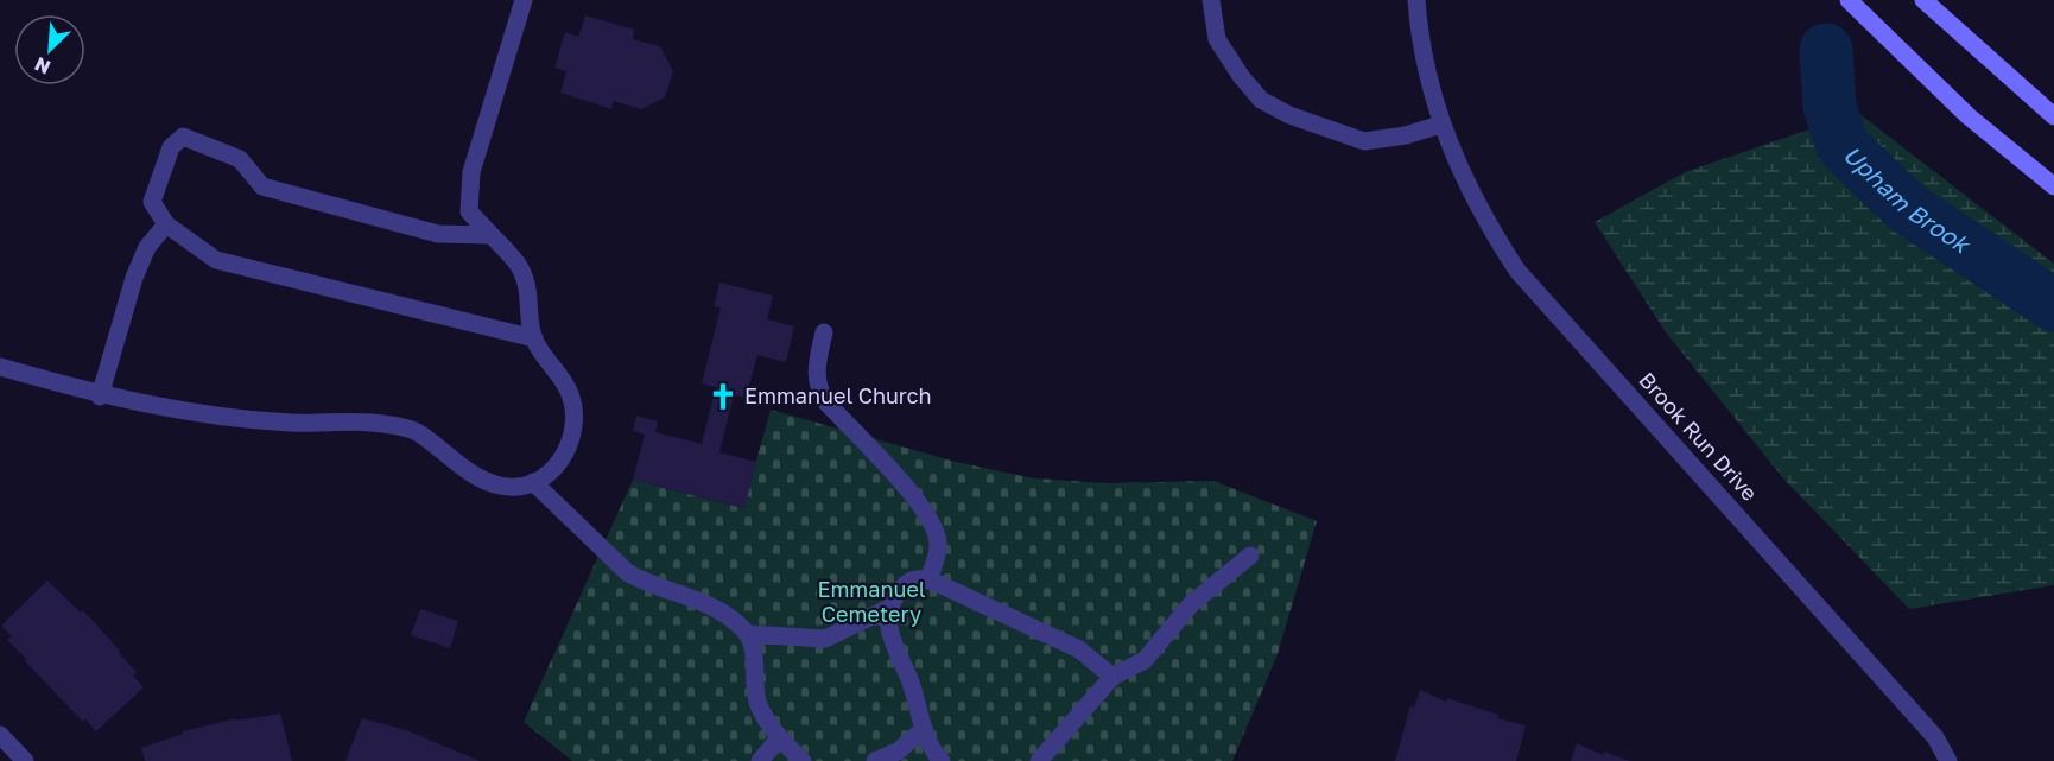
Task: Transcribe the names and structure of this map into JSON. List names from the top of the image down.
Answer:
{
  "streets": {
    "street": ["Brook Run Drive"]
  },
  "water": ["Upham Brook"],
  "parks": ["Emmanuel Cemetery"],
  "places": {
    "church": ["Emmanuel Church"]
  },
  "north": "bottom left"
}
